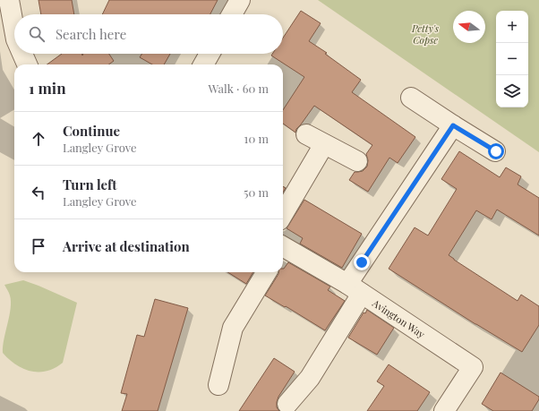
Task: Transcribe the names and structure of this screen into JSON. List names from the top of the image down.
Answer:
{
  "streets": {
    "street": ["Avington Way"]
  },
  "parks": ["Petty's Copse"],
  "north": "left",
  "page": {
    "map_buttons": ["+", "−"],
    "search": "Search here",
    "heading": ["1 min", "Walk · 60 m"],
    "list": [
      ["Continue", "Langley Grove", "10 m"],
      ["Turn left", "Langley Grove", "50 m"],
      "Arrive at destination"
    ]
  }
}
